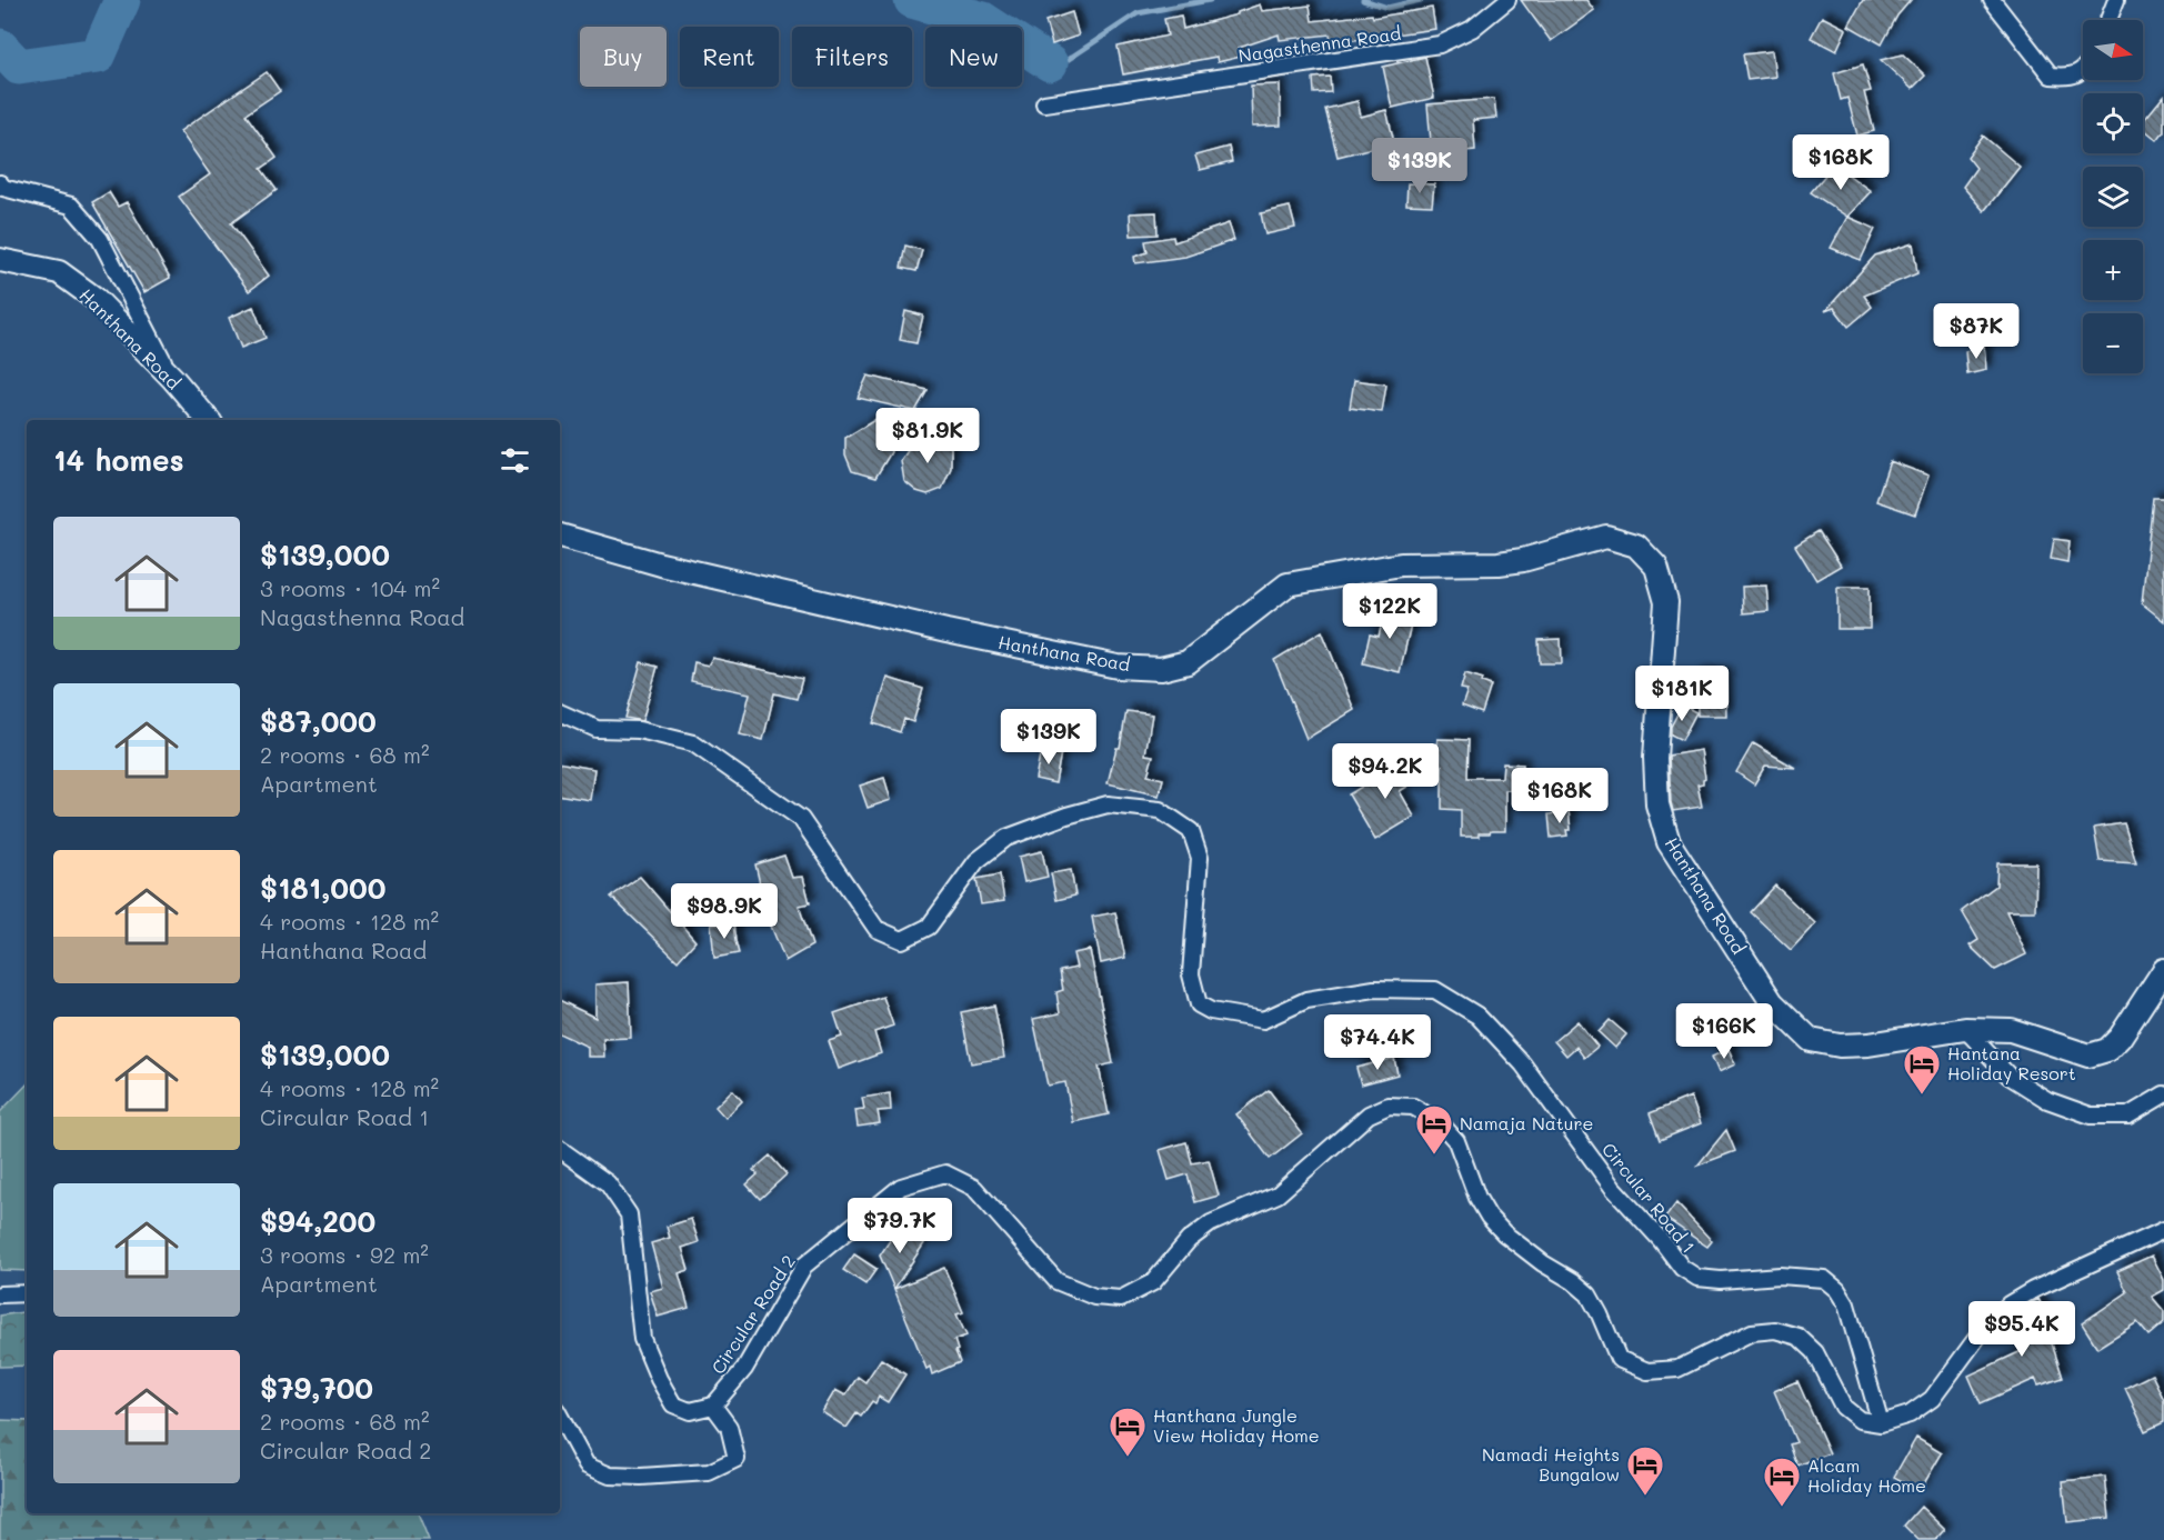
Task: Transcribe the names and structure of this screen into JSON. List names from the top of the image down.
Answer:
{
  "streets": {
    "street": [
      "Nagasthenna Road",
      "Hanthana Road",
      "Circular Road 1",
      "Circular Road 2"
    ]
  },
  "crossings": [
    ["Circular Road 1", "Circular Road 2"]
  ],
  "places": {
    "hotel": [
      "Hantana Holiday Resort",
      "Namaja Nature",
      "Hanthana Jungle View Holiday Home",
      "Namadi Heights Bungalow",
      "Alcam Holiday Home"
    ]
  },
  "north": "right",
  "page": {
    "map_buttons": ["+", "−"],
    "chip": [
      "Buy",
      "Rent",
      "Filters",
      "New"
    ],
    "price": [
      "$168K",
      "$139K",
      "$87K",
      "$81.9K",
      "$122K",
      "$181K",
      "$139K",
      "$94.2K",
      "$168K",
      "$98.9K",
      "$166K",
      "$74.4K",
      "$79.7K",
      "$95.4K"
    ],
    "heading": "14 homes",
    "list": [
      {
        "name": "$139,000",
        "note": "3 rooms · 104 m² · Nagasthenna Road"
      },
      {
        "name": "$87,000",
        "note": "2 rooms · 68 m² · Apartment"
      },
      {
        "name": "$181,000",
        "note": "4 rooms · 128 m² · Hanthana Road"
      },
      {
        "name": "$139,000",
        "note": "4 rooms · 128 m² · Circular Road 1"
      },
      {
        "name": "$94,200",
        "note": "3 rooms · 92 m² · Apartment"
      },
      {
        "name": "$79,700",
        "note": "2 rooms · 68 m² · Circular Road 2"
      }
    ]
  }
}
